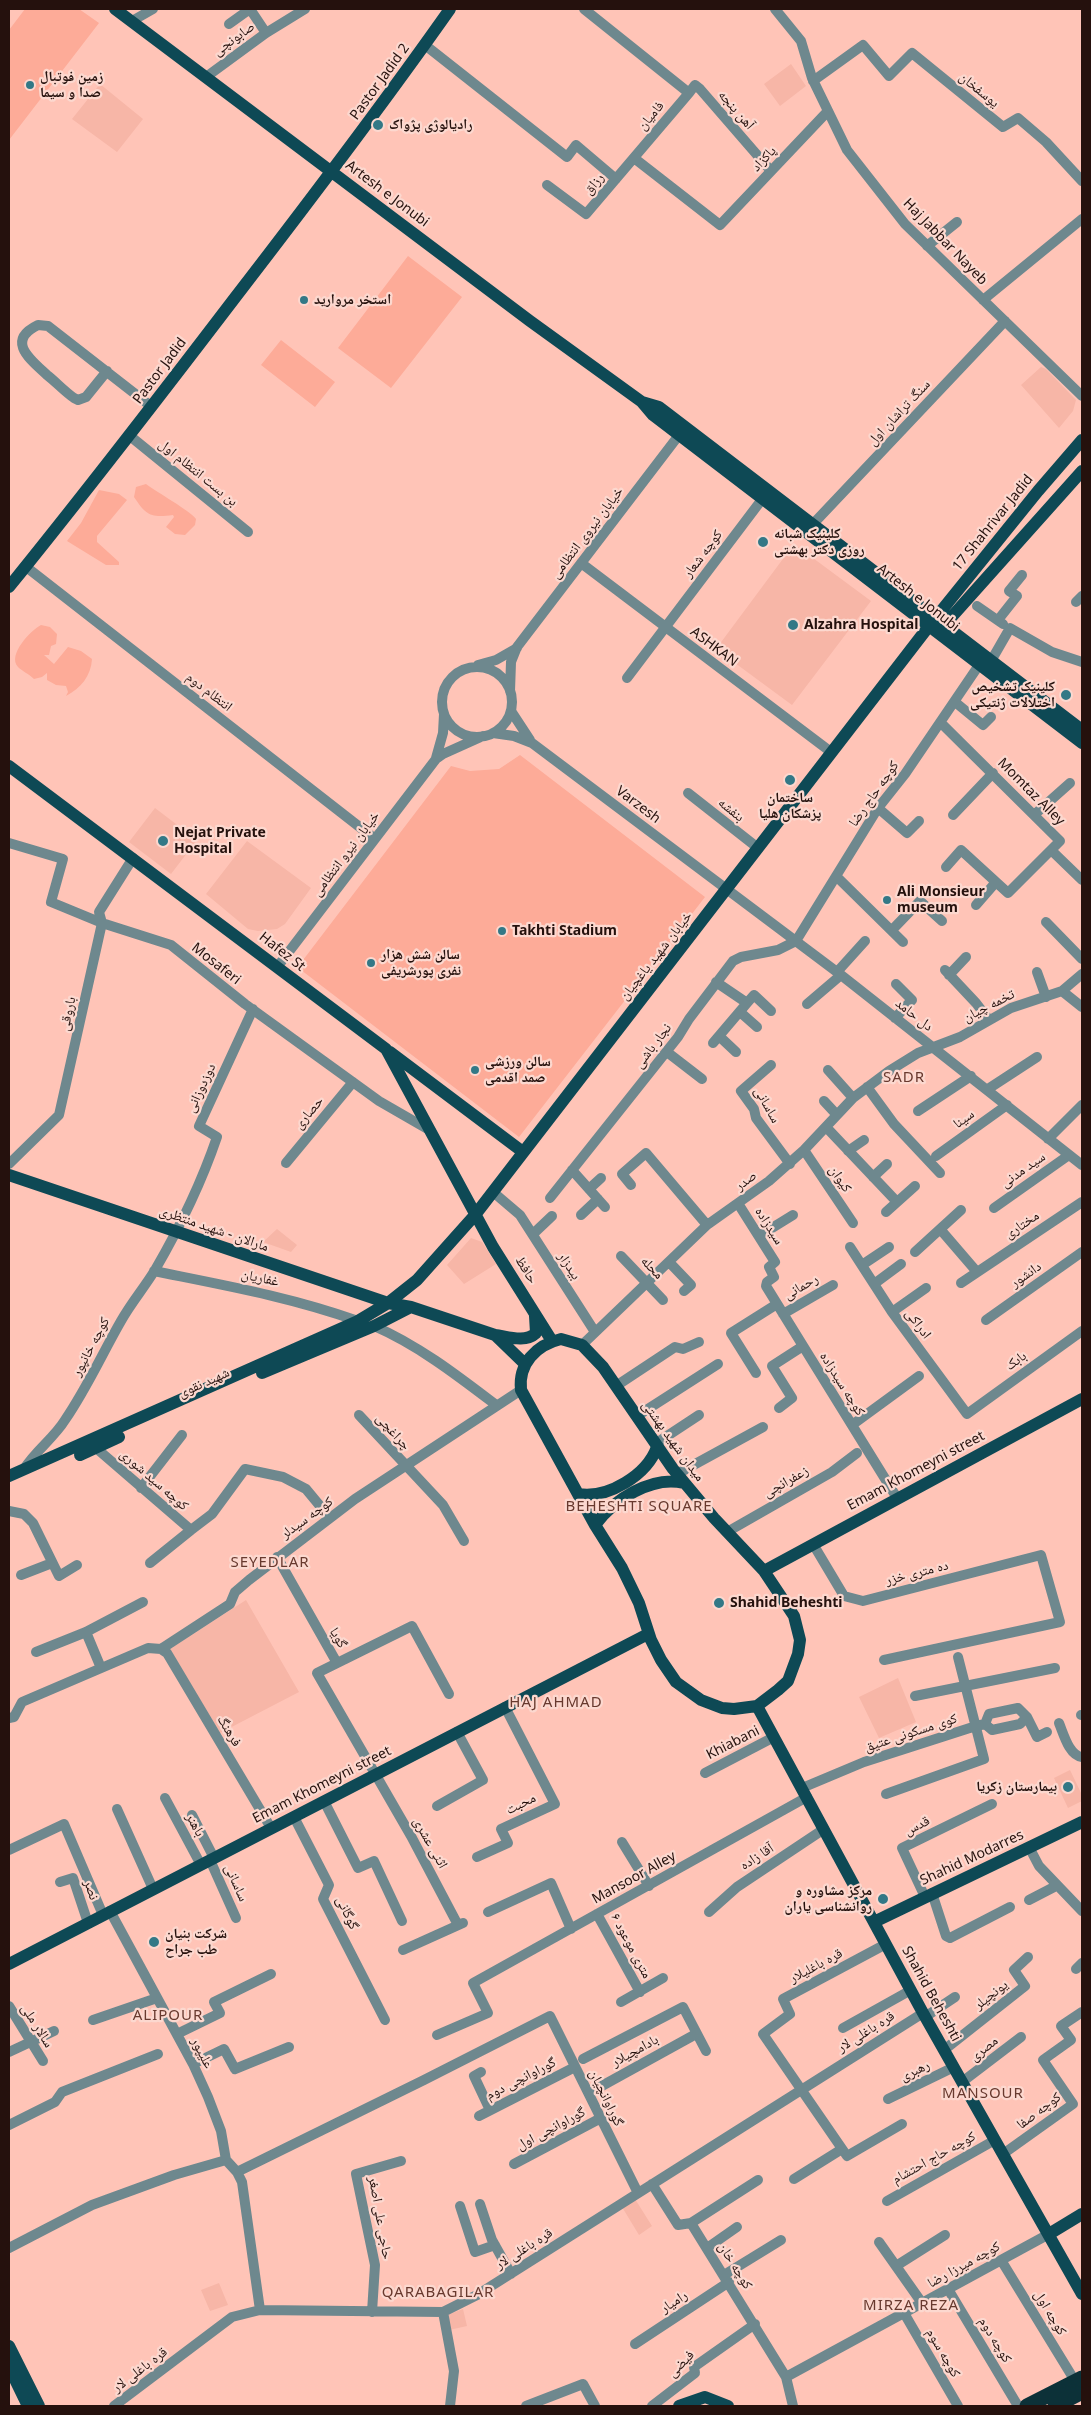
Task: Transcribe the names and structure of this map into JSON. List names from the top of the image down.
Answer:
{
  "streets": {
    "main road": [
      "Pastor Jadid 2",
      "Artesh e Jonubi",
      "Pastor Jadid",
      "17 Shahrivar Jadid",
      "Hafez St",
      "خیابان شهید یاغچیان",
      "مارالان - شهید منتظری",
      "حافظ",
      "شهید نقوی",
      "میدان شهید بهشتی",
      "Emam Khomeyni street",
      "Shahid Modarres",
      "Shahid Beheshti"
    ],
    "street": [
      "صابونچی",
      "یوسفخان",
      "آهن پنجه",
      "فامیان",
      "پاکزاد",
      "رزاق",
      "Haj Jabbar Nayeb",
      "سنگ تراشان اول",
      "بن بست انتظام اول",
      "خیابان نیروی انتظامی",
      "کوچه شعار",
      "ASHKAN",
      "انتظام دوم",
      "Momtaz Alley",
      "کوچه حاج رضا",
      "Varzesh",
      "بنفشه",
      "خیابان نیرو انتظامی",
      "Mosaferi",
      "تخمه چیان",
      "باروقی",
      "دل حامد",
      "نجار باشی",
      "دوزدوزانی",
      "ساسانی",
      "حصاری",
      "سینا",
      "سید مدنی",
      "کیوان",
      "صدر",
      "مختاری",
      "سیدزاده",
      "بیدزار",
      "محله",
      "دانشور",
      "غفاریان",
      "رحمانی",
      "ادراکی",
      "کوچه خانپور",
      "بابک",
      "کوچه سیدزاده",
      "چراغچی",
      "کوچه سید شوری",
      "زعفرانچی",
      "کوچه سیدلر",
      "ده متری خزر",
      "گویا",
      "فرهنگ",
      "کوی مسکونی عتیق",
      "Khiabani",
      "محبت",
      "باهنر",
      "قدس",
      "اثنی عشری",
      "آقا زاده",
      "Mansoor Alley",
      "نصر",
      "گوگانی",
      "۶ متری موعود",
      "قره باغلیلار",
      "یونچیلر",
      "سالار ملی",
      "قره باغلی لار",
      "مصری",
      "بادامچیلار",
      "علیپور",
      "رهبری",
      "گوراوانچی دوم",
      "گوراوانچیان",
      "کوچه صفا",
      "گوراوانچی اول",
      "کوچه حاج احتشام",
      "حاجی علی اصغر",
      "کوچه میرزا رضا",
      "کوچه خان",
      "رامیار",
      "کوچه اول",
      "کوچه دوم",
      "کوچه سوم",
      "فیضی"
    ]
  },
  "crossings": [
    ["صابونچی", "Artesh e Jonubi"],
    ["Pastor Jadid 2", "Artesh e Jonubi"],
    ["Pastor Jadid 2", "Pastor Jadid"],
    ["یوسفخان", "Haj Jabbar Nayeb"],
    ["آهن پنجه", "فامیان"],
    ["آهن پنجه", "پاکزاد"],
    ["فامیان", "پاکزاد"],
    ["فامیان", "رزاق"],
    ["پاکزاد", "رزاق"],
    ["پاکزاد", "Haj Jabbar Nayeb"],
    ["Artesh e Jonubi", "Pastor Jadid"],
    ["Artesh e Jonubi", "سنگ تراشان اول"],
    ["Artesh e Jonubi", "17 Shahrivar Jadid"],
    ["Artesh e Jonubi", "خیابان نیروی انتظامی"],
    ["Artesh e Jonubi", "کوچه شعار"],
    ["Artesh e Jonubi", "کوچه حاج رضا"],
    ["Artesh e Jonubi", "خیابان شهید یاغچیان"],
    ["Haj Jabbar Nayeb", "سنگ تراشان اول"],
    ["Pastor Jadid", "بن بست انتظام اول"],
    ["Pastor Jadid", "انتظام دوم"],
    ["17 Shahrivar Jadid", "خیابان شهید یاغچیان"],
    ["خیابان نیروی انتظامی", "ASHKAN"],
    ["خیابان نیروی انتظامی", "Varzesh"],
    ["خیابان نیروی انتظامی", "خیابان نیرو انتظامی"],
    ["کوچه شعار", "ASHKAN"],
    ["ASHKAN", "خیابان شهید یاغچیان"],
    ["انتظام دوم", "خیابان نیرو انتظامی"],
    ["Momtaz Alley", "کوچه حاج رضا"],
    ["کوچه حاج رضا", "دل حامد"],
    ["کوچه حاج رضا", "نجار باشی"],
    ["Varzesh", "خیابان نیرو انتظامی"],
    ["Varzesh", "خیابان شهید یاغچیان"],
    ["Varzesh", "دل حامد"],
    ["بنفشه", "خیابان شهید یاغچیان"],
    ["خیابان نیرو انتظامی", "Hafez St"],
    ["Hafez St", "خیابان شهید یاغچیان"],
    ["Hafez St", "Mosaferi"],
    ["Hafez St", "باروقی"],
    ["Hafez St", "حافظ"],
    ["خیابان شهید یاغچیان", "دل حامد"],
    ["خیابان شهید یاغچیان", "مارالان - شهید منتظری"],
    ["خیابان شهید یاغچیان", "بیدزار"],
    ["خیابان شهید یاغچیان", "حافظ"],
    ["خیابان شهید یاغچیان", "شهید نقوی"],
    ["Mosaferi", "باروقی"],
    ["Mosaferi", "دوزدوزانی"],
    ["Mosaferi", "حصاری"],
    ["تخمه چیان", "دل حامد"],
    ["تخمه چیان", "صدر"],
    ["دل حامد", "نجار باشی"],
    ["دل حامد", "سینا"],
    ["دل حامد", "سید مدنی"],
    ["دل حامد", "صدر"],
    ["دوزدوزانی", "مارالان - شهید منتظری"],
    ["دوزدوزانی", "کوچه خانپور"],
    ["ساسانی", "صدر"],
    ["ساسانی", "Emam Khomeyni street"],
    ["ساسانی", "باهنر"],
    ["کیوان", "صدر"],
    ["صدر", "سیدزاده"],
    ["صدر", "بیدزار"],
    ["صدر", "محله"],
    ["صدر", "میدان شهید بهشتی"],
    ["سیدزاده", "کوچه سیدزاده"],
    ["مارالان - شهید منتظری", "حافظ"],
    ["مارالان - شهید منتظری", "کوچه خانپور"],
    ["مارالان - شهید منتظری", "شهید نقوی"],
    ["غفاریان", "کوچه خانپور"],
    ["غفاریان", "شهید نقوی"],
    ["رحمانی", "کوچه سیدزاده"],
    ["ادراکی", "بابک"],
    ["کوچه خانپور", "شهید نقوی"],
    ["شهید نقوی", "کوچه سید شوری"],
    ["کوچه سیدزاده", "Emam Khomeyni street"],
    ["چراغچی", "کوچه سیدلر"],
    ["میدان شهید بهشتی", "Emam Khomeyni street"],
    ["میدان شهید بهشتی", "زعفرانچی"],
    ["میدان شهید بهشتی", "Shahid Beheshti"],
    ["Emam Khomeyni street", "ده متری خزر"],
    ["Emam Khomeyni street", "گویا"],
    ["Emam Khomeyni street", "فرهنگ"],
    ["Emam Khomeyni street", "محبت"],
    ["Emam Khomeyni street", "باهنر"],
    ["Emam Khomeyni street", "اثنی عشری"],
    ["Emam Khomeyni street", "نصر"],
    ["Emam Khomeyni street", "گوگانی"],
    ["Emam Khomeyni street", "علیپور"],
    ["کوچه سید شوری", "کوچه سیدلر"],
    ["کوچه سیدلر", "گویا"],
    ["کوچه سیدلر", "فرهنگ"],
    ["گویا", "اثنی عشری"],
    ["کوی مسکونی عتیق", "Mansoor Alley"],
    ["کوی مسکونی عتیق", "Shahid Beheshti"],
    ["Khiabani", "Shahid Beheshti"],
    ["قدس", "Shahid Modarres"],
    ["آقا زاده", "Shahid Beheshti"],
    ["Shahid Modarres", "Shahid Beheshti"],
    ["Mansoor Alley", "۶ متری موعود"],
    ["Mansoor Alley", "Shahid Beheshti"],
    ["قره باغلیلار", "Shahid Beheshti"],
    ["قره باغلیلار", "قره باغلی لار"],
    ["Shahid Beheshti", "یونچیلر"],
    ["Shahid Beheshti", "قره باغلی لار"],
    ["Shahid Beheshti", "مصری"],
    ["Shahid Beheshti", "رهبری"],
    ["Shahid Beheshti", "کوچه صفا"],
    ["Shahid Beheshti", "کوچه حاج احتشام"],
    ["Shahid Beheshti", "کوچه میرزا رضا"],
    ["قره باغلی لار", "گوراوانچیان"],
    ["قره باغلی لار", "حاجی علی اصغر"],
    ["بادامچیلار", "گوراوانچیان"],
    ["گوراوانچی دوم", "گوراوانچیان"],
    ["گوراوانچیان", "گوراوانچی اول"],
    ["کوچه میرزا رضا", "کوچه خان"],
    ["کوچه میرزا رضا", "کوچه اول"],
    ["کوچه میرزا رضا", "کوچه دوم"],
    ["کوچه میرزا رضا", "کوچه سوم"],
    ["کوچه خان", "رامیار"],
    ["کوچه خان", "فیضی"]
  ],
  "districts": [
    "SADR",
    "BEHESHTI SQUARE",
    "SEYEDLAR",
    "HAJ AHMAD",
    "ALIPOUR",
    "MANSOUR",
    "QARABAGILAR",
    "MIRZA REZA"
  ],
  "places": [
    "زمین فوتبال صدا و سیما",
    "رادیالوژی پژواک",
    "استخر مروارید",
    "کلینیک شبانه روزی دکتر بهشتی",
    "Alzahra Hospital",
    "کلینیک تشخیص اختلالات ژنتیکی",
    "ساختمان پزشکان هلیا",
    "Nejat Private Hospital",
    "Ali Monsieur museum",
    "Takhti Stadium",
    "سالن شش هزار نفری پورشریفی",
    "سالن ورزشی صمد اقدمی",
    "Shahid Beheshti",
    "بیمارستان زکریا",
    "مرکز مشاوره و روانشناسی یاران",
    "شرکت بنیان طب جراح"
  ]
}
